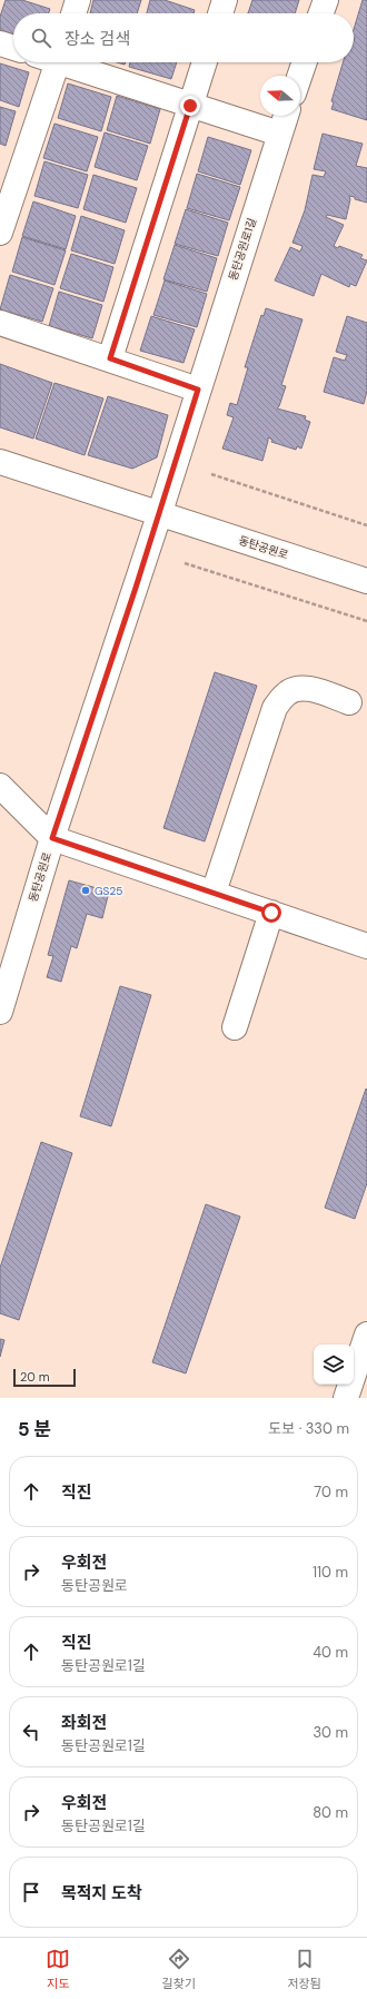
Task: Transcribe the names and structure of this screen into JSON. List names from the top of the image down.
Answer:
{
  "streets": {
    "street": ["동탄공원로1길", "동탄공원로"]
  },
  "crossings": [
    ["동탄공원로1길", "동탄공원로"]
  ],
  "places": ["GS25"],
  "scale_bar": "20 m",
  "north": "left",
  "page": {
    "search": "장소 검색",
    "scale": "20 m",
    "heading": ["5 분", "도보 · 330 m"],
    "list": [
      ["직진", "70 m"],
      ["우회전", "동탄공원로", "110 m"],
      ["직진", "동탄공원로1길", "40 m"],
      ["좌회전", "동탄공원로1길", "30 m"],
      ["우회전", "동탄공원로1길", "80 m"],
      "목적지 도착"
    ],
    "nav": ["지도", "길찾기", "저장됨"]
  }
}
